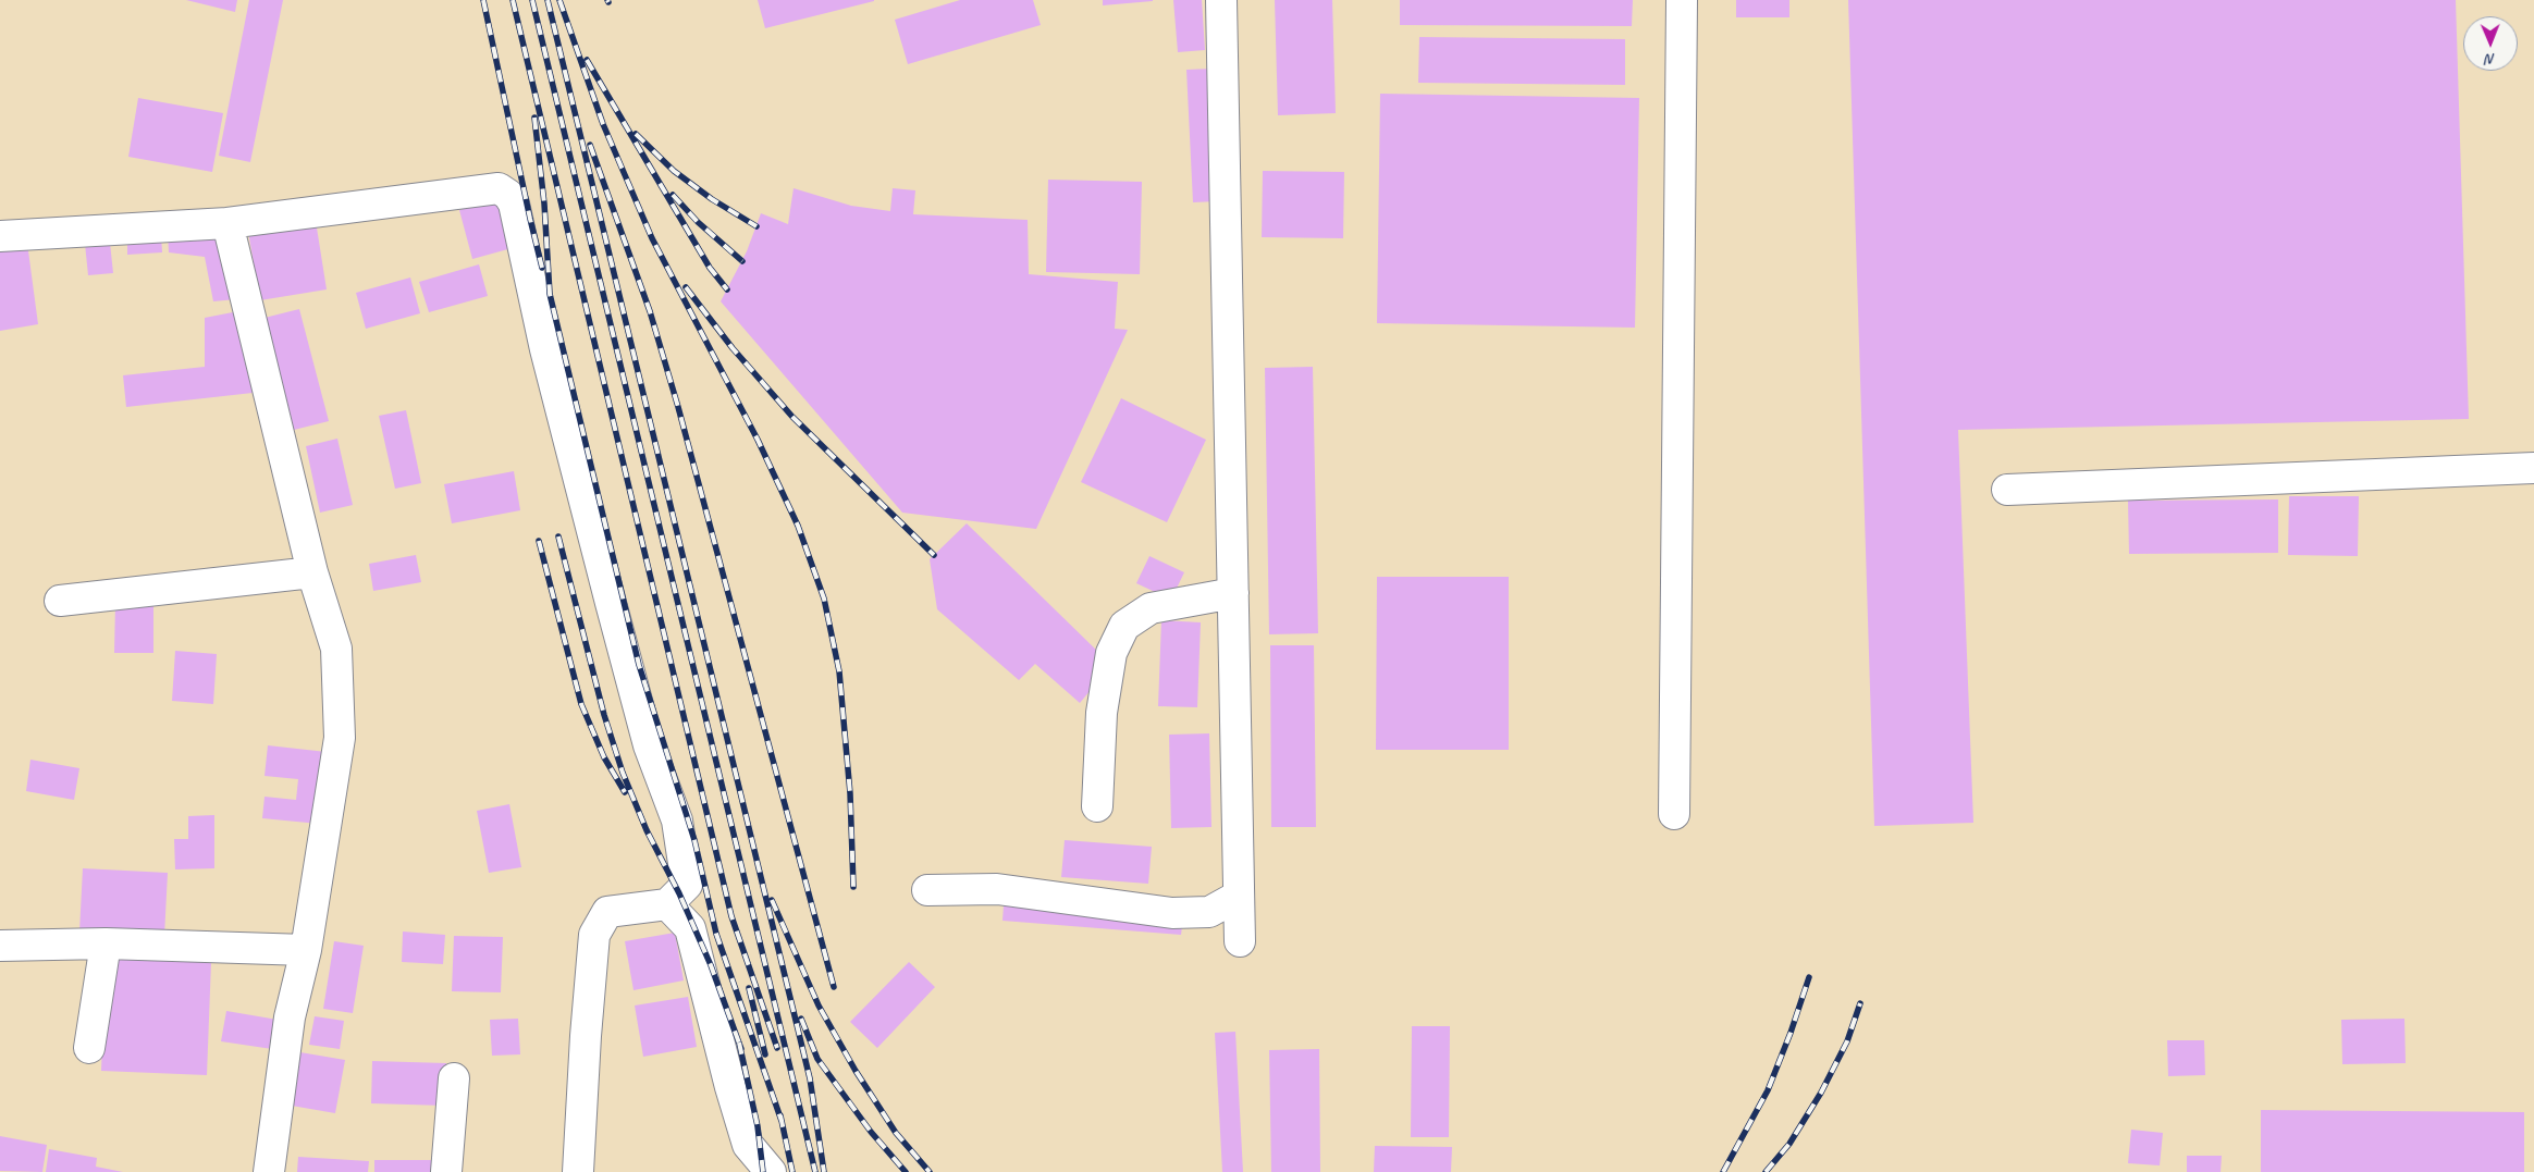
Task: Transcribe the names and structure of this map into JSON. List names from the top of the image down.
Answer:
{
  "north": "bottom"
}
